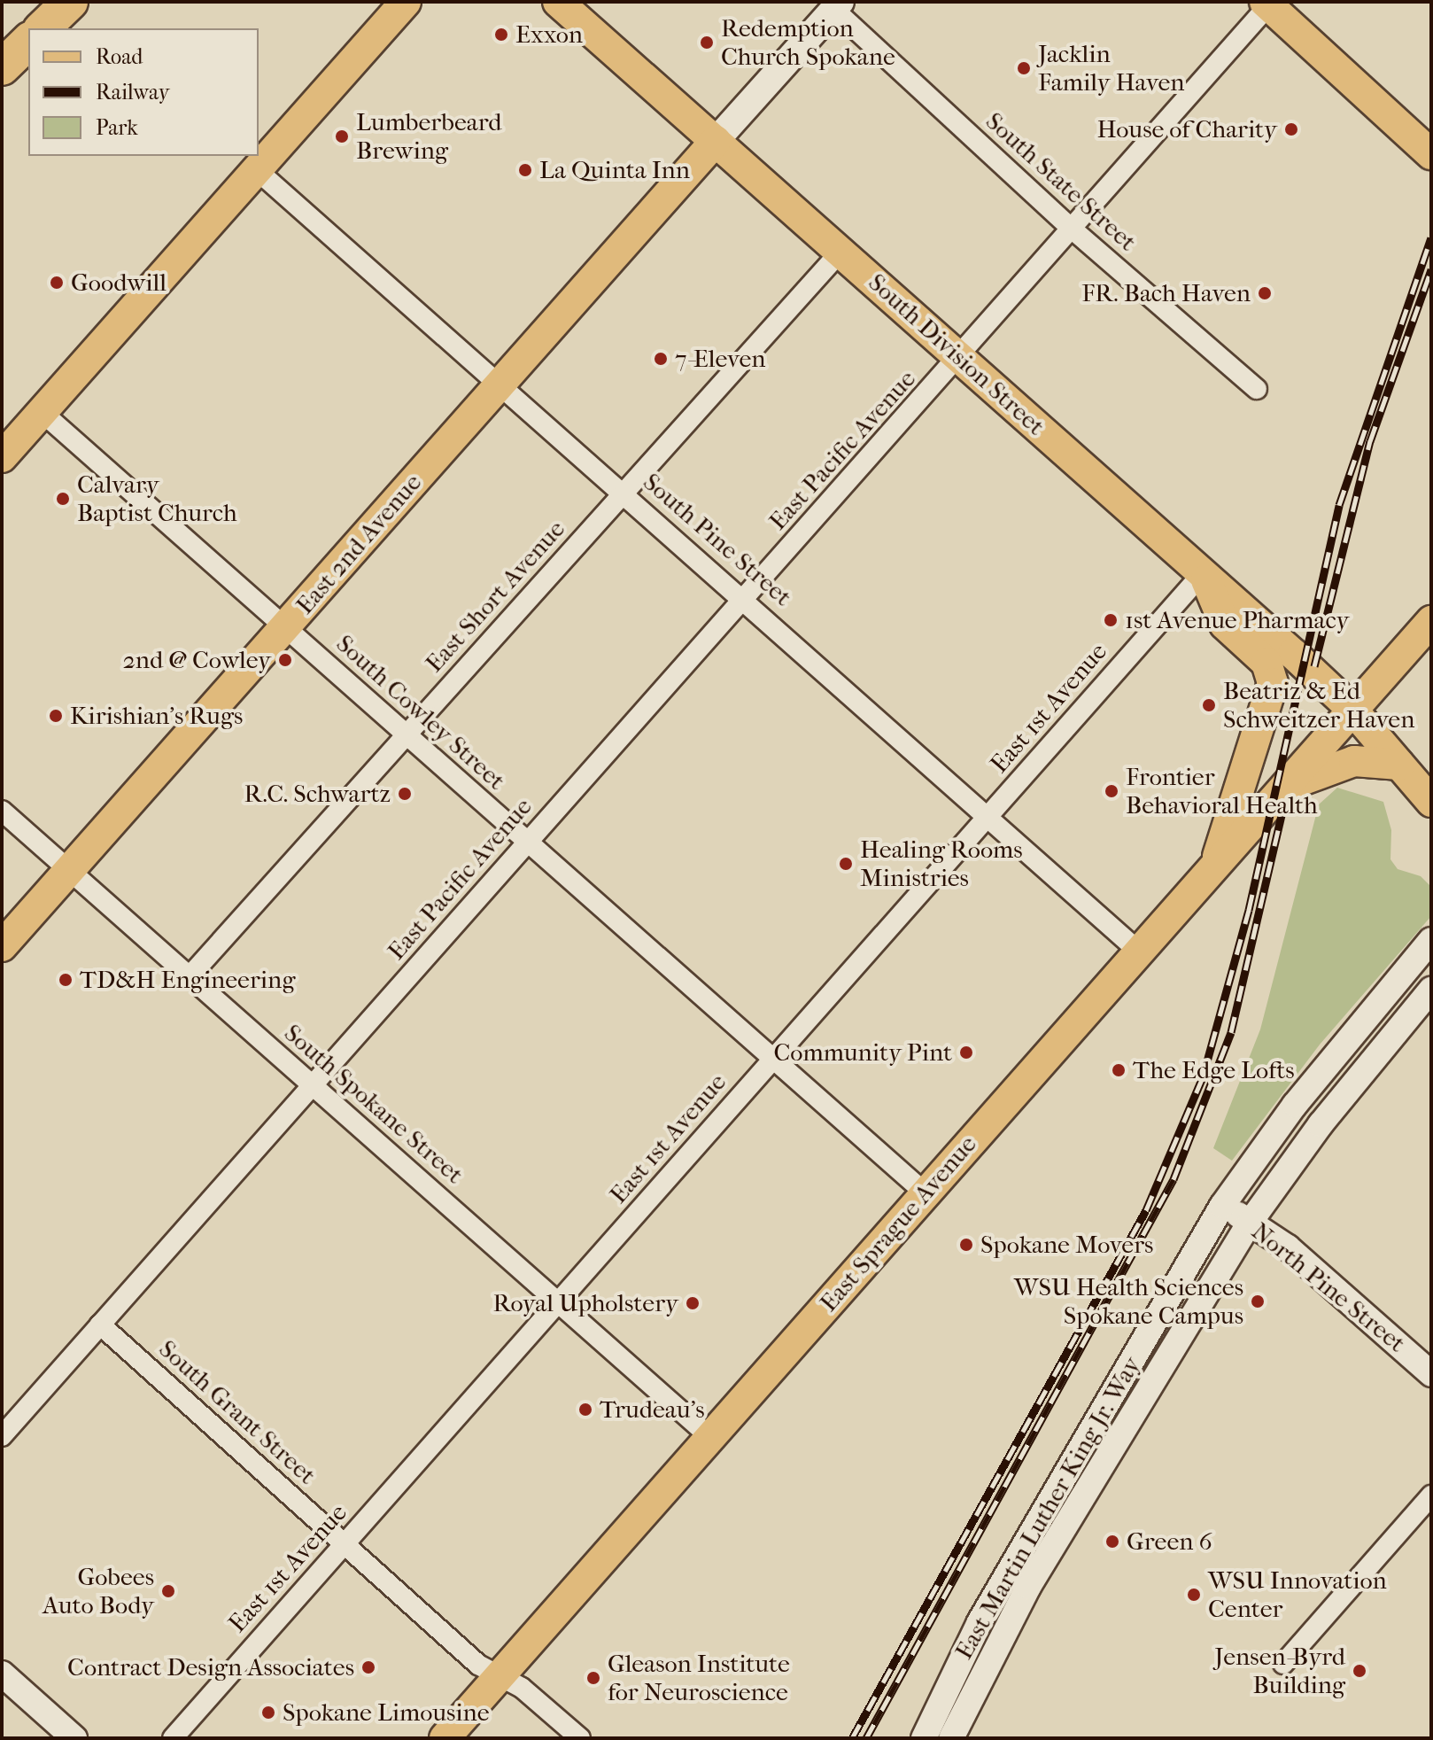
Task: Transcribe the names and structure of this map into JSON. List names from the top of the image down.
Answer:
{
  "streets": {
    "main road": ["South Division Street", "East 2nd Avenue", "East Sprague Avenue"],
    "street": [
      "South State Street",
      "East Pacific Avenue",
      "South Pine Street",
      "East Short Avenue",
      "East 1st Avenue",
      "South Cowley Street",
      "South Spokane Street",
      "North Pine Street",
      "South Grant Street",
      "East Martin Luther King Jr. Way"
    ]
  },
  "crossings": [
    ["South State Street", "East Pacific Avenue"],
    ["South Division Street", "East Pacific Avenue"],
    ["South Division Street", "East 2nd Avenue"],
    ["South Division Street", "East Short Avenue"],
    ["South Division Street", "East 1st Avenue"],
    ["South Division Street", "East Sprague Avenue"],
    ["East Pacific Avenue", "South Pine Street"],
    ["East Pacific Avenue", "South Cowley Street"],
    ["East Pacific Avenue", "South Spokane Street"],
    ["East Pacific Avenue", "South Grant Street"],
    ["South Pine Street", "East 2nd Avenue"],
    ["South Pine Street", "East Short Avenue"],
    ["South Pine Street", "East 1st Avenue"],
    ["South Pine Street", "East Sprague Avenue"],
    ["East 2nd Avenue", "South Cowley Street"],
    ["East 2nd Avenue", "South Spokane Street"],
    ["East Short Avenue", "South Cowley Street"],
    ["East Short Avenue", "South Spokane Street"],
    ["East 1st Avenue", "South Cowley Street"],
    ["East 1st Avenue", "South Spokane Street"],
    ["East 1st Avenue", "South Grant Street"],
    ["South Cowley Street", "East Sprague Avenue"],
    ["South Spokane Street", "East Sprague Avenue"],
    ["East Sprague Avenue", "South Grant Street"],
    ["North Pine Street", "East Martin Luther King Jr. Way"]
  ],
  "places": [
    "Exxon",
    "Redemption Church Spokane",
    "Jacklin Family Haven",
    "House of Charity",
    "Lumberbeard Brewing",
    "La Quinta Inn",
    "Goodwill",
    "FR. Bach Haven",
    "7-Eleven",
    "Calvary Baptist Church",
    "1st Avenue Pharmacy",
    "2nd @ Cowley",
    "Beatriz & Ed Schweitzer Haven",
    "Kirishian's Rugs",
    "Frontier Behavioral Health",
    "R.C. Schwartz",
    "Healing Rooms Ministries",
    "TD&H Engineering",
    "Community Pint",
    "The Edge Lofts",
    "Spokane Movers",
    "WSU Health Sciences Spokane Campus",
    "Royal Upholstery",
    "Trudeau's",
    "Green 6",
    "Gobees Auto Body",
    "WSU Innovation Center",
    "Contract Design Associates",
    "Jensen-Byrd Building",
    "Gleason Institute for Neuroscience",
    "Spokane Limousine"
  ],
  "legend": ["Road", "Railway", "Park"]
}
